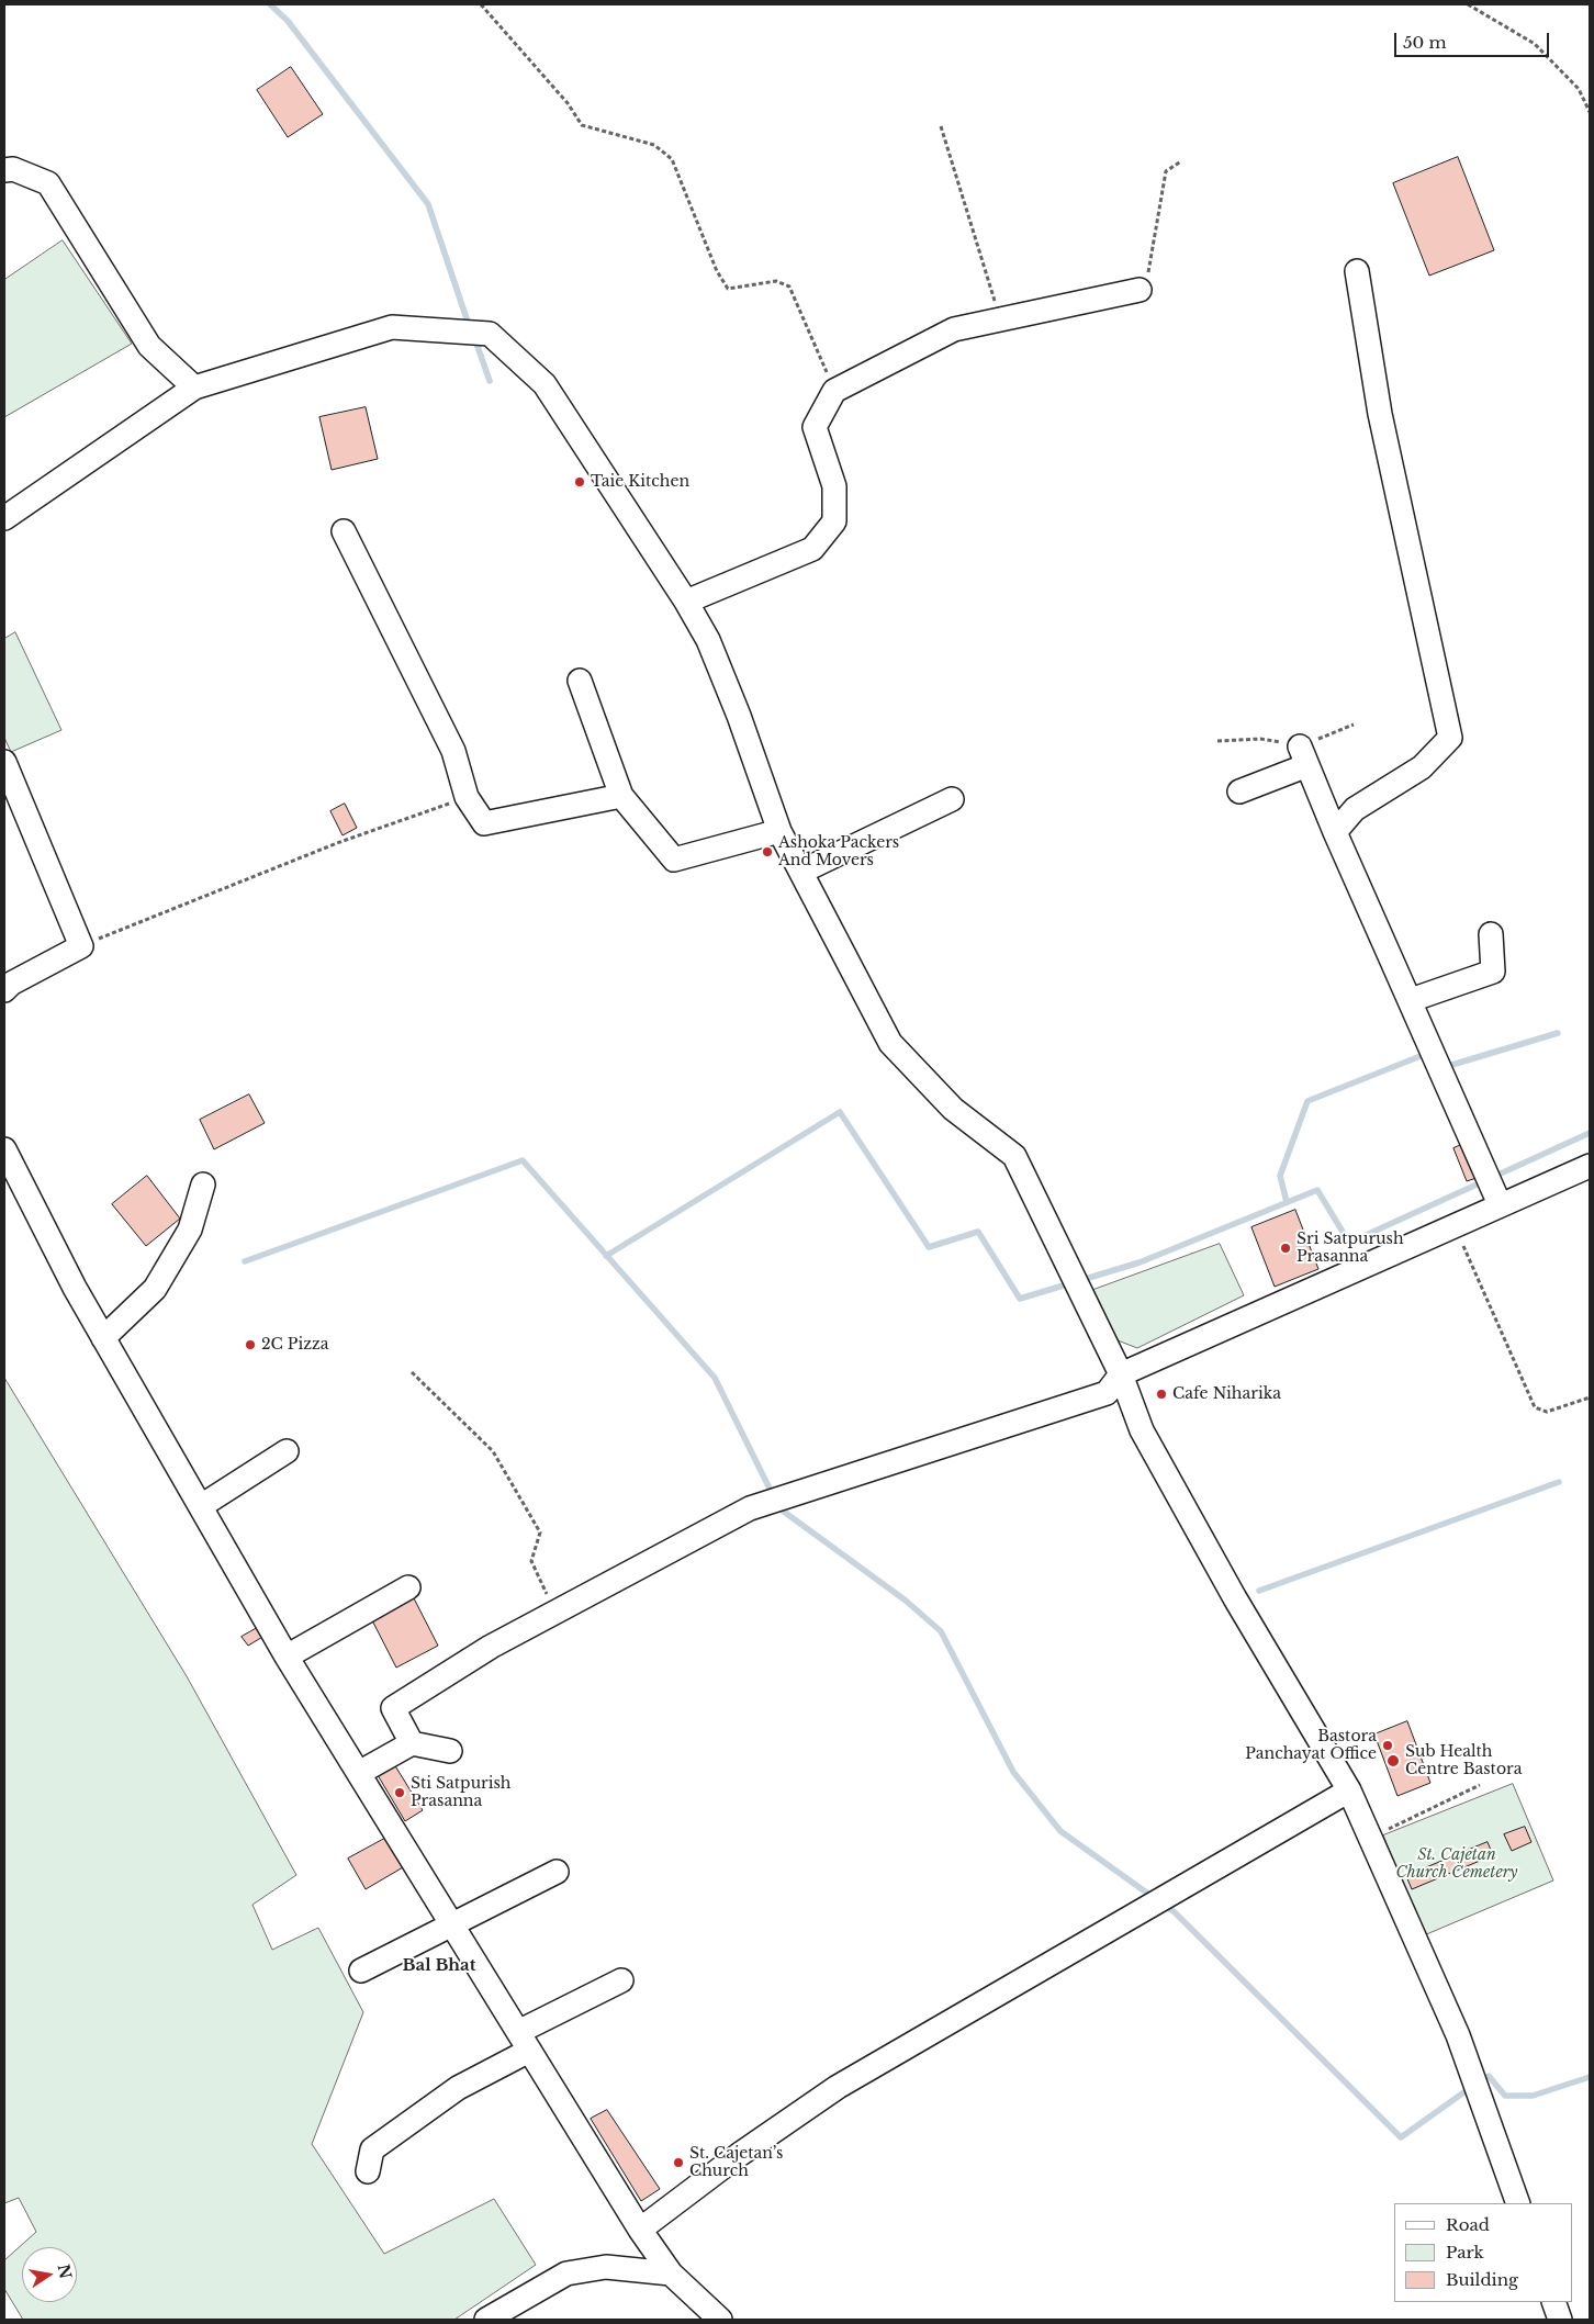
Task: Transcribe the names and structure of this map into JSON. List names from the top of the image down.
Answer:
{
  "districts": ["Bal Bhat"],
  "parks": ["St. Cajetan Church Cemetery"],
  "places": [
    "Taie Kitchen",
    "Ashoka Packers And Movers",
    "Sri Satpurush Prasanna",
    "2C Pizza",
    "Cafe Niharika",
    "Bastora Panchayat Office",
    "Sub Health Centre Bastora",
    "Sti Satpurish Prasanna",
    "St. Cajetan’s Church"
  ],
  "legend": ["Road", "Park", "Building"],
  "scale_bar": "50 m",
  "north": "right"
}
